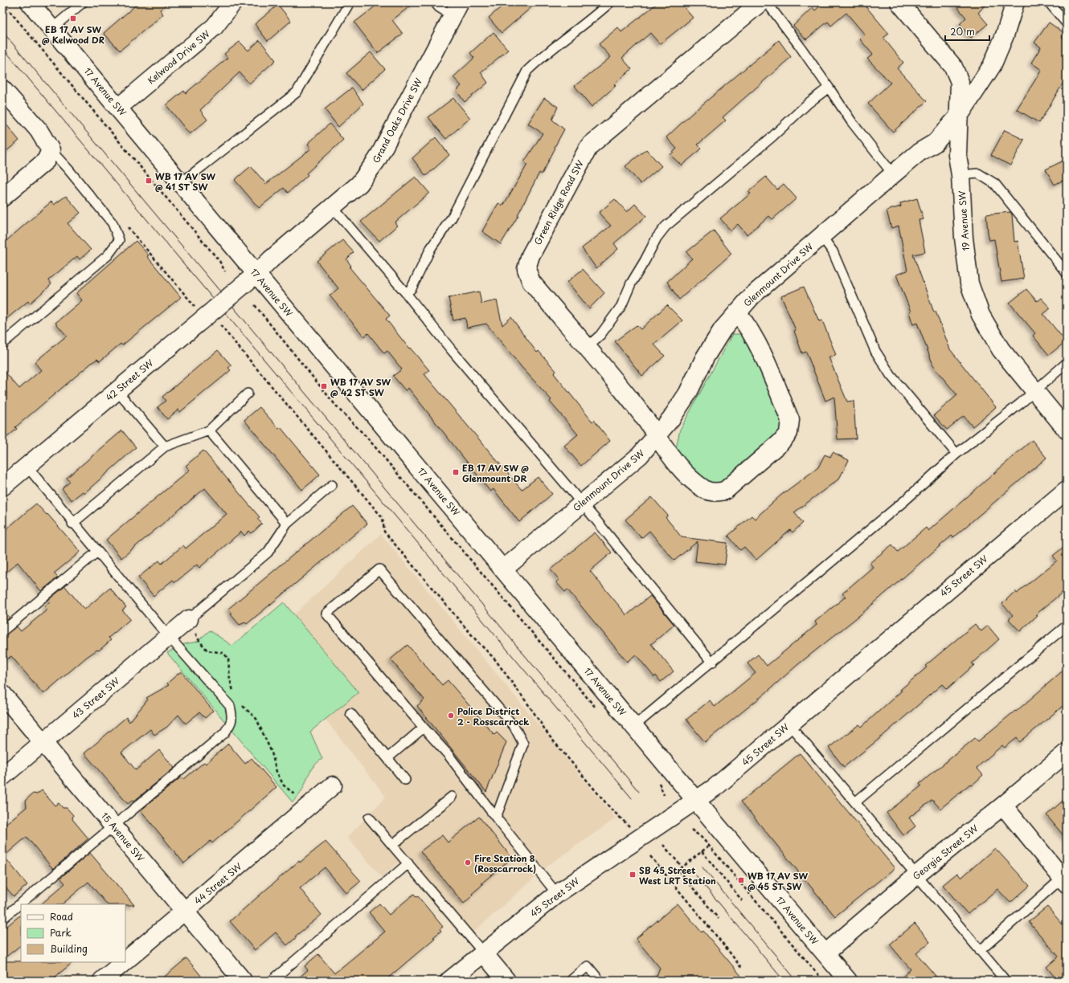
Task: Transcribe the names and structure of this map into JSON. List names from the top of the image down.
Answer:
{
  "streets": {
    "street": [
      "Kelwood Drive SW",
      "17 Avenue SW",
      "Grand Oaks Drive SW",
      "Green Ridge Road SW",
      "19 Avenue SW",
      "Glenmount Drive SW",
      "42 Street SW",
      "45 Street SW",
      "43 Street SW",
      "15 Avenue SW",
      "Georgia Street SW",
      "44 Street SW"
    ]
  },
  "crossings": [
    ["Kelwood Drive SW", "17 Avenue SW"],
    ["17 Avenue SW", "Grand Oaks Drive SW"],
    ["17 Avenue SW", "Glenmount Drive SW"],
    ["17 Avenue SW", "42 Street SW"],
    ["17 Avenue SW", "45 Street SW"],
    ["17 Avenue SW", "Georgia Street SW"],
    ["Grand Oaks Drive SW", "42 Street SW"],
    ["Green Ridge Road SW", "Glenmount Drive SW"],
    ["19 Avenue SW", "Glenmount Drive SW"],
    ["43 Street SW", "15 Avenue SW"],
    ["15 Avenue SW", "44 Street SW"]
  ],
  "places": {
    "transit": [
      "EB 17 AV SW @ Kelwood DR",
      "WB 17 AV SW @ 41 ST SW",
      "WB 17 AV SW @ 42 ST SW",
      "EB 17 AV SW @ Glenmount DR",
      "SB 45 Street West LRT Station",
      "WB 17 AV SW @ 45 ST SW"
    ],
    "other": ["Police District 2 - Rosscarrock", "Fire Station 8 (Rosscarrock)"]
  },
  "legend": ["Road", "Park", "Building"],
  "scale_bar": "20 m"
}
